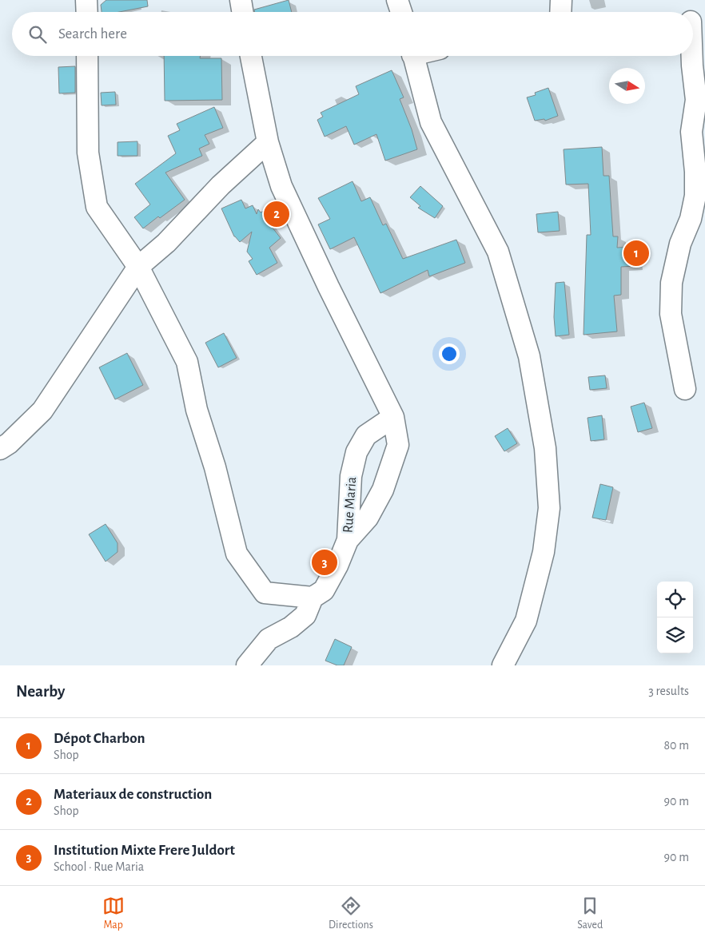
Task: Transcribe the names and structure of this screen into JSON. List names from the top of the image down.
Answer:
{
  "streets": {
    "street": ["Rue Maria"]
  },
  "north": "right",
  "page": {
    "search": "Search here",
    "pins": ["2", "1", "3"],
    "heading": ["Nearby", "3 results"],
    "list": [
      {
        "mark": "1",
        "name": "Dépot Charbon",
        "note": "Shop",
        "value": "80 m"
      },
      {
        "mark": "2",
        "name": "Materiaux de construction",
        "note": "Shop",
        "value": "90 m"
      },
      {
        "mark": "3",
        "name": "Institution Mixte Frere Juldort",
        "note": "School · Rue Maria",
        "value": "90 m"
      }
    ],
    "nav": ["Map", "Directions", "Saved"]
  }
}
